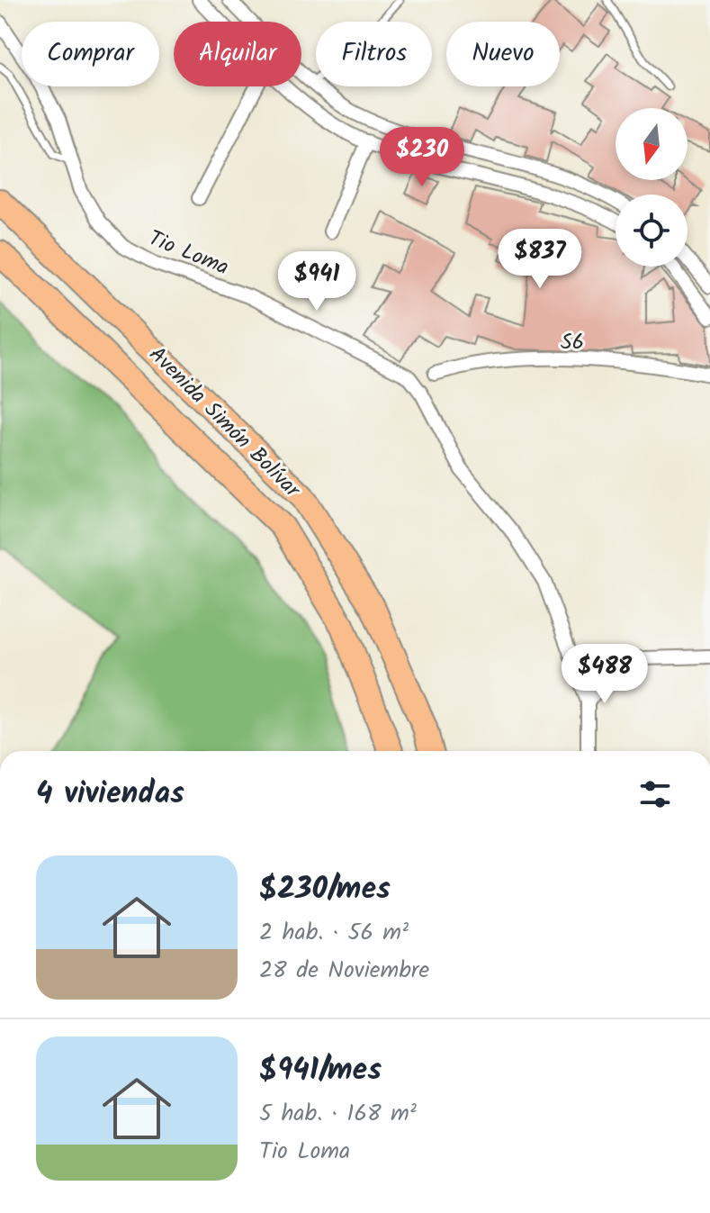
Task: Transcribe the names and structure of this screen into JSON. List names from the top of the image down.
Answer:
{
  "streets": {
    "highway": ["Avenida Simón Bolívar"],
    "street": ["Tio Loma", "S6"]
  },
  "north": "bottom",
  "page": {
    "chip": [
      "Comprar",
      "Alquilar",
      "Filtros",
      "Nuevo"
    ],
    "price": [
      "$230",
      "$837",
      "$941",
      "$488"
    ],
    "heading": "4 viviendas",
    "list": [
      {
        "name": "$230/mes",
        "note": "2 hab. · 56 m² · 28 de Noviembre"
      },
      {
        "name": "$941/mes",
        "note": "5 hab. · 168 m² · Tio Loma"
      }
    ]
  }
}
